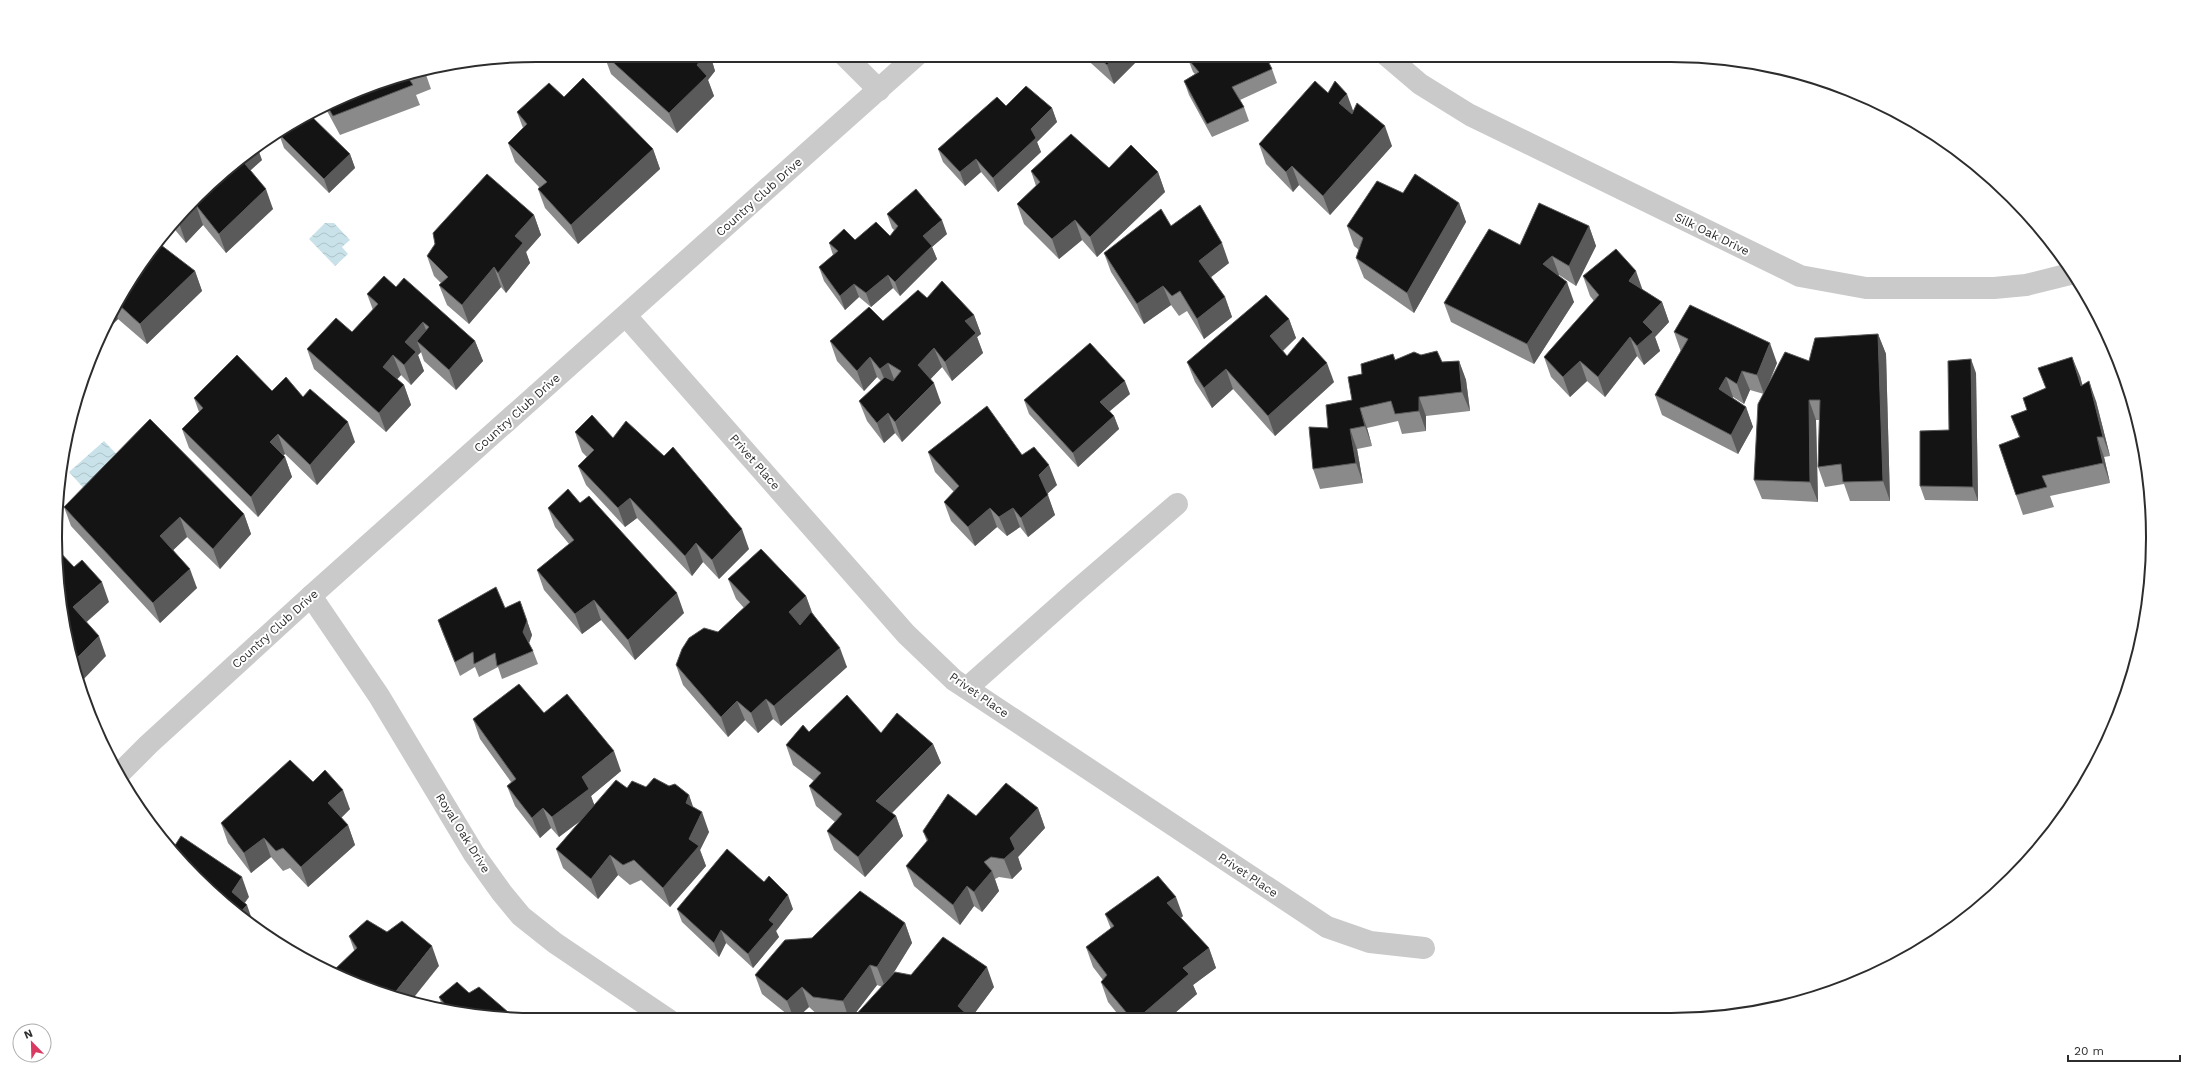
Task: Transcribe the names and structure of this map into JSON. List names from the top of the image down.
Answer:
{
  "streets": {
    "street": [
      "Country Club Drive",
      "Silk Oak Drive",
      "Privet Place",
      "Royal Oak Drive"
    ]
  },
  "crossings": [
    ["Country Club Drive", "Privet Place"],
    ["Country Club Drive", "Royal Oak Drive"]
  ],
  "scale_bar": "20 m",
  "north": "top left"
}
